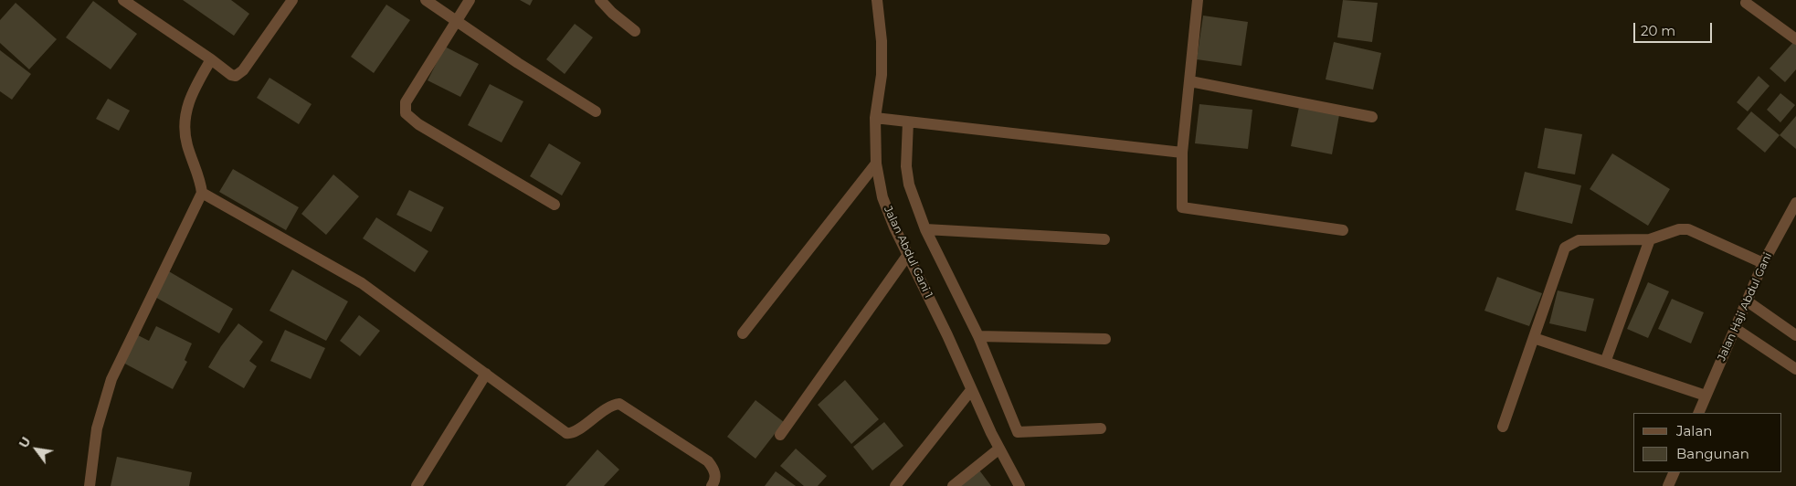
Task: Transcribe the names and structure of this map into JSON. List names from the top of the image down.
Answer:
{
  "streets": {
    "street": ["Jalan Abdul Gani 1", "Jalan Haji Abdul Gani"]
  },
  "legend": ["Jalan", "Bangunan"],
  "scale_bar": "20 m",
  "north": "top left"
}
